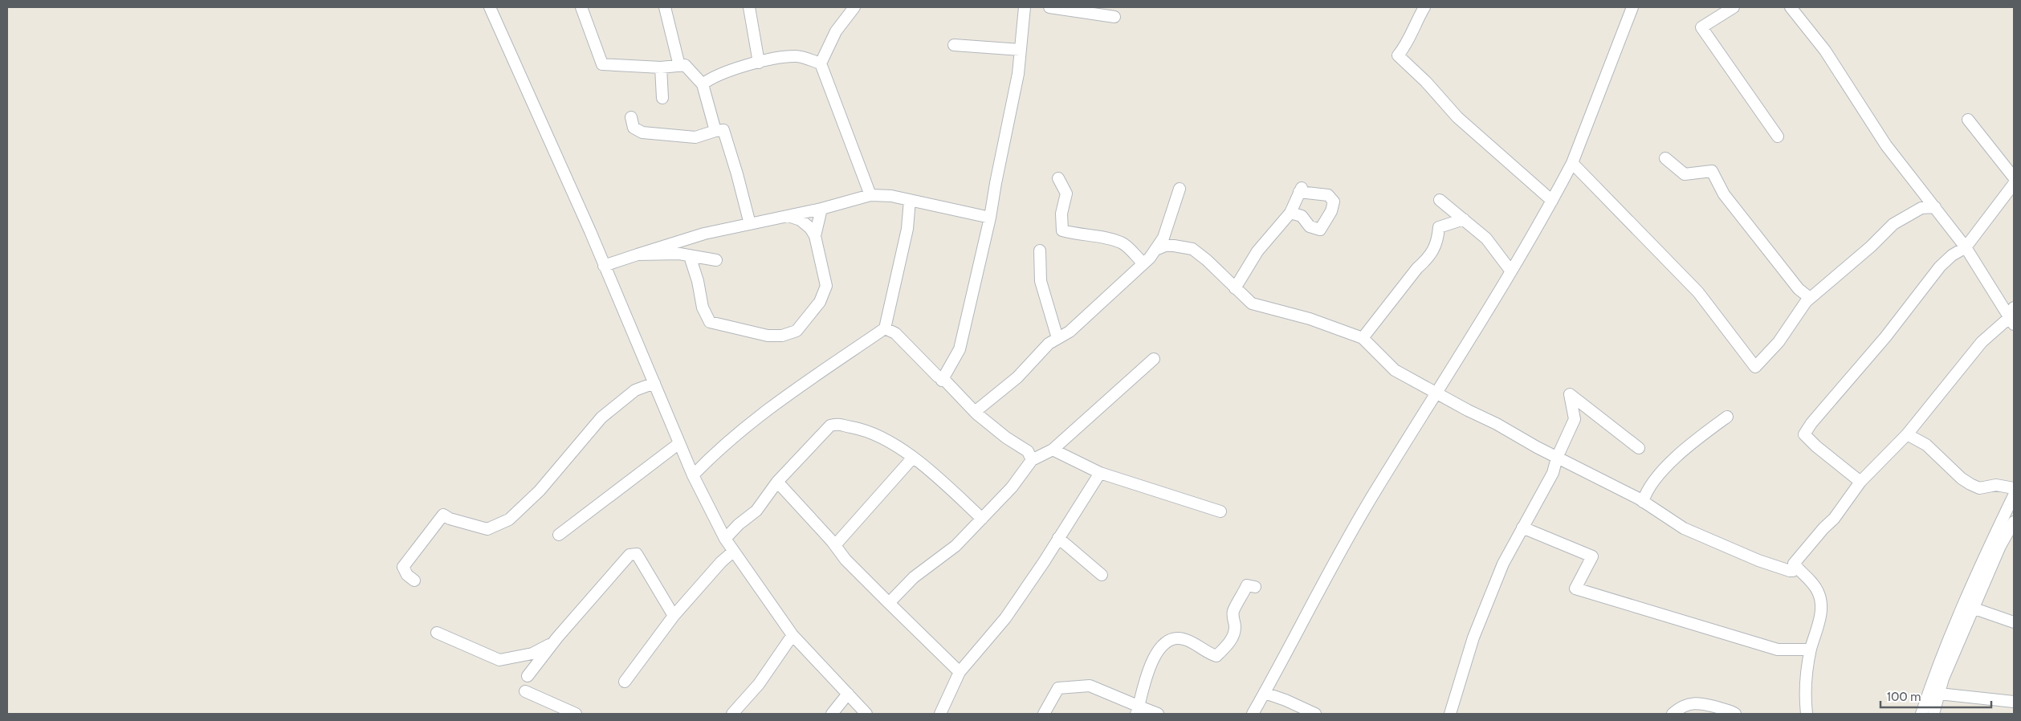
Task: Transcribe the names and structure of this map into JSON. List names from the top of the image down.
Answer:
{
  "scale_bar": "100 m"
}
